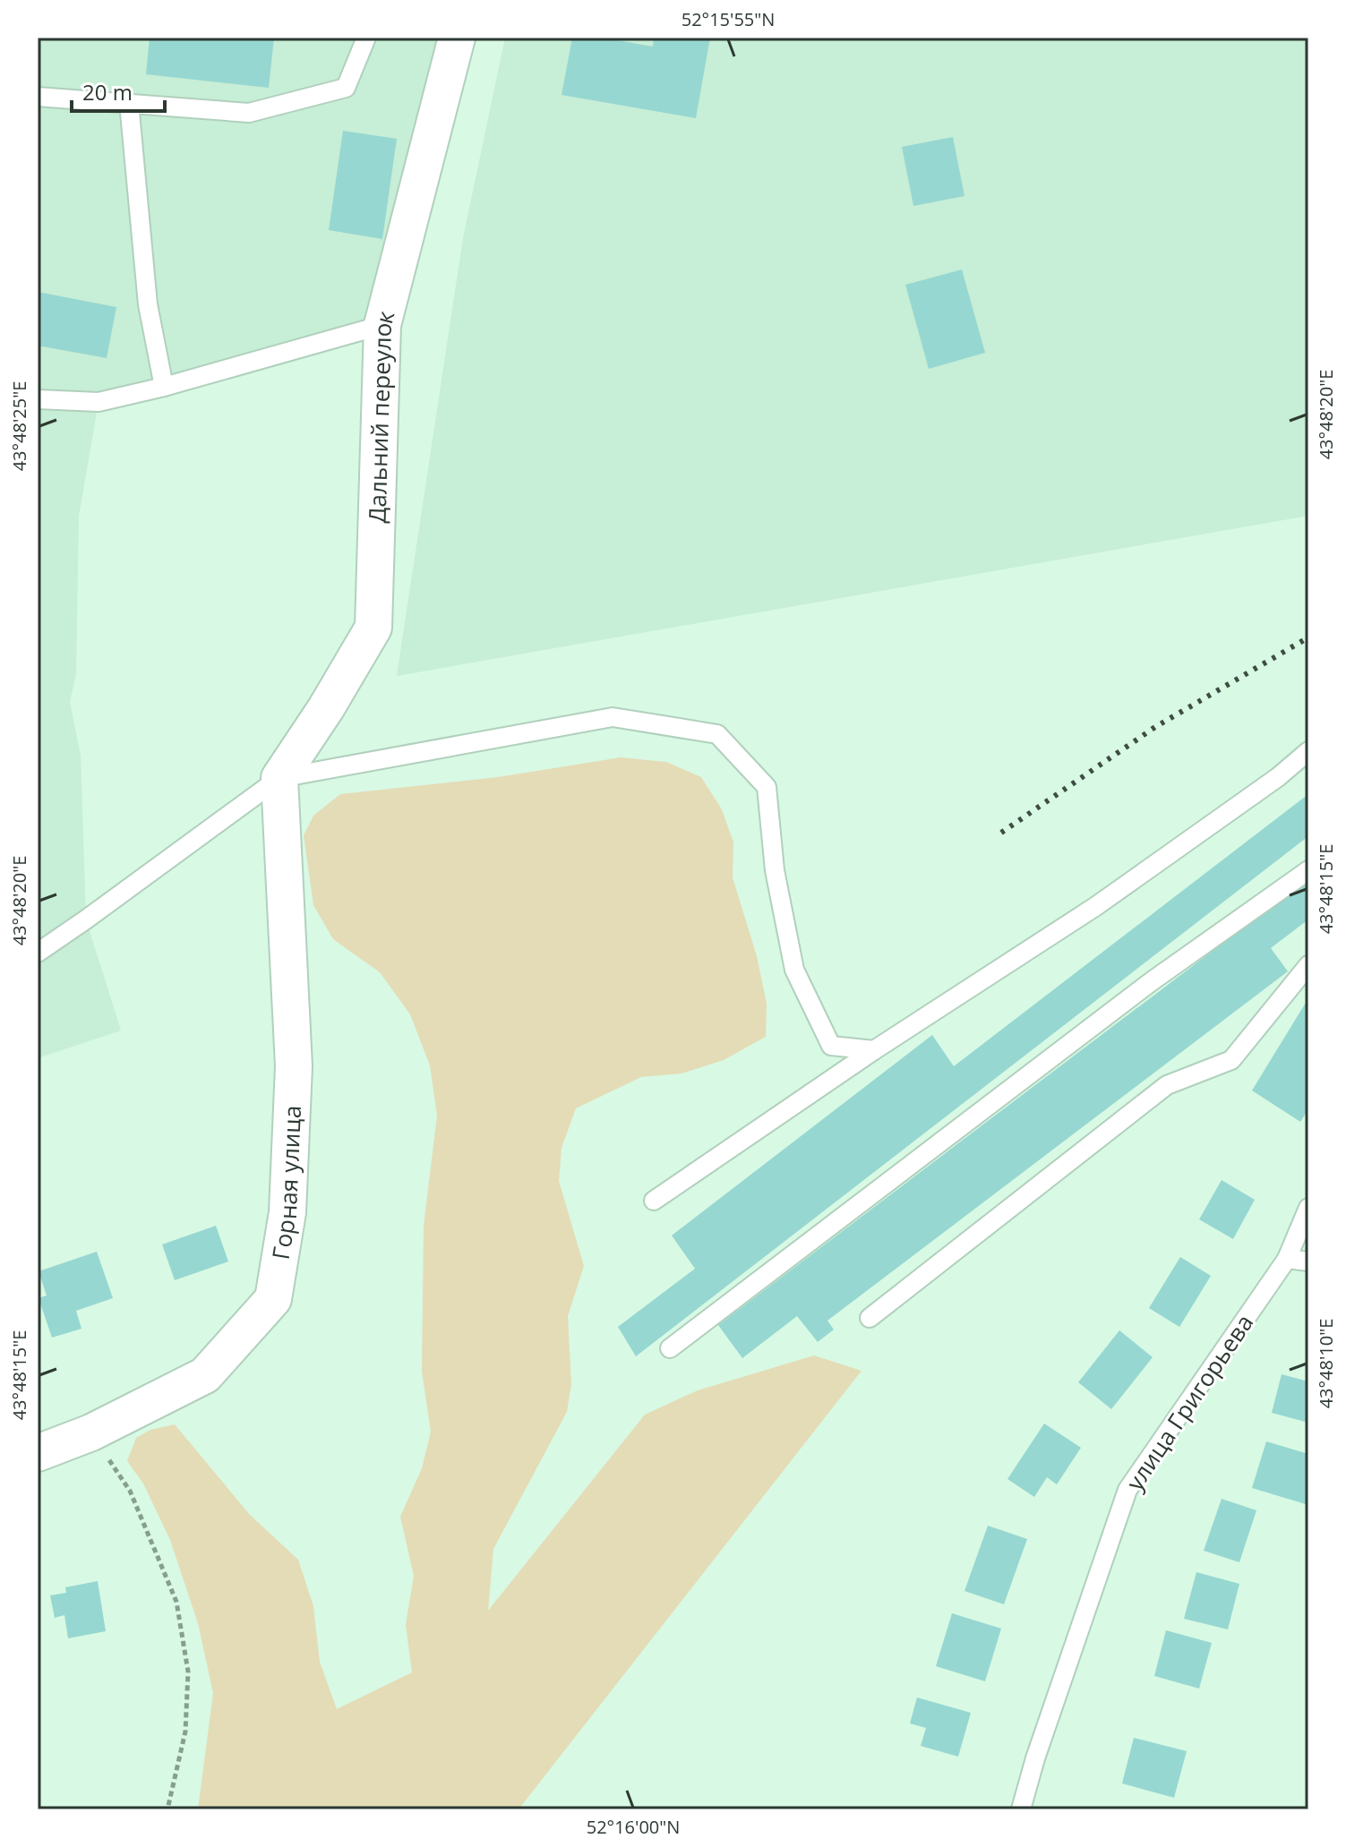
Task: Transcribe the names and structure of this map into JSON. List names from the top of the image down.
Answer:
{
  "streets": {
    "street": ["Дальний переулок", "Горная улица"],
    "lane": ["улица Григорьева"]
  },
  "crossings": [
    ["Дальний переулок", "Горная улица"]
  ],
  "scale_bar": "20 m",
  "coordinates": [
    "52°15'55\"N",
    "43°48'20\"E",
    "43°48'25\"E",
    "43°48'15\"E",
    "43°48'10\"E",
    "52°16'00\"N"
  ]
}
